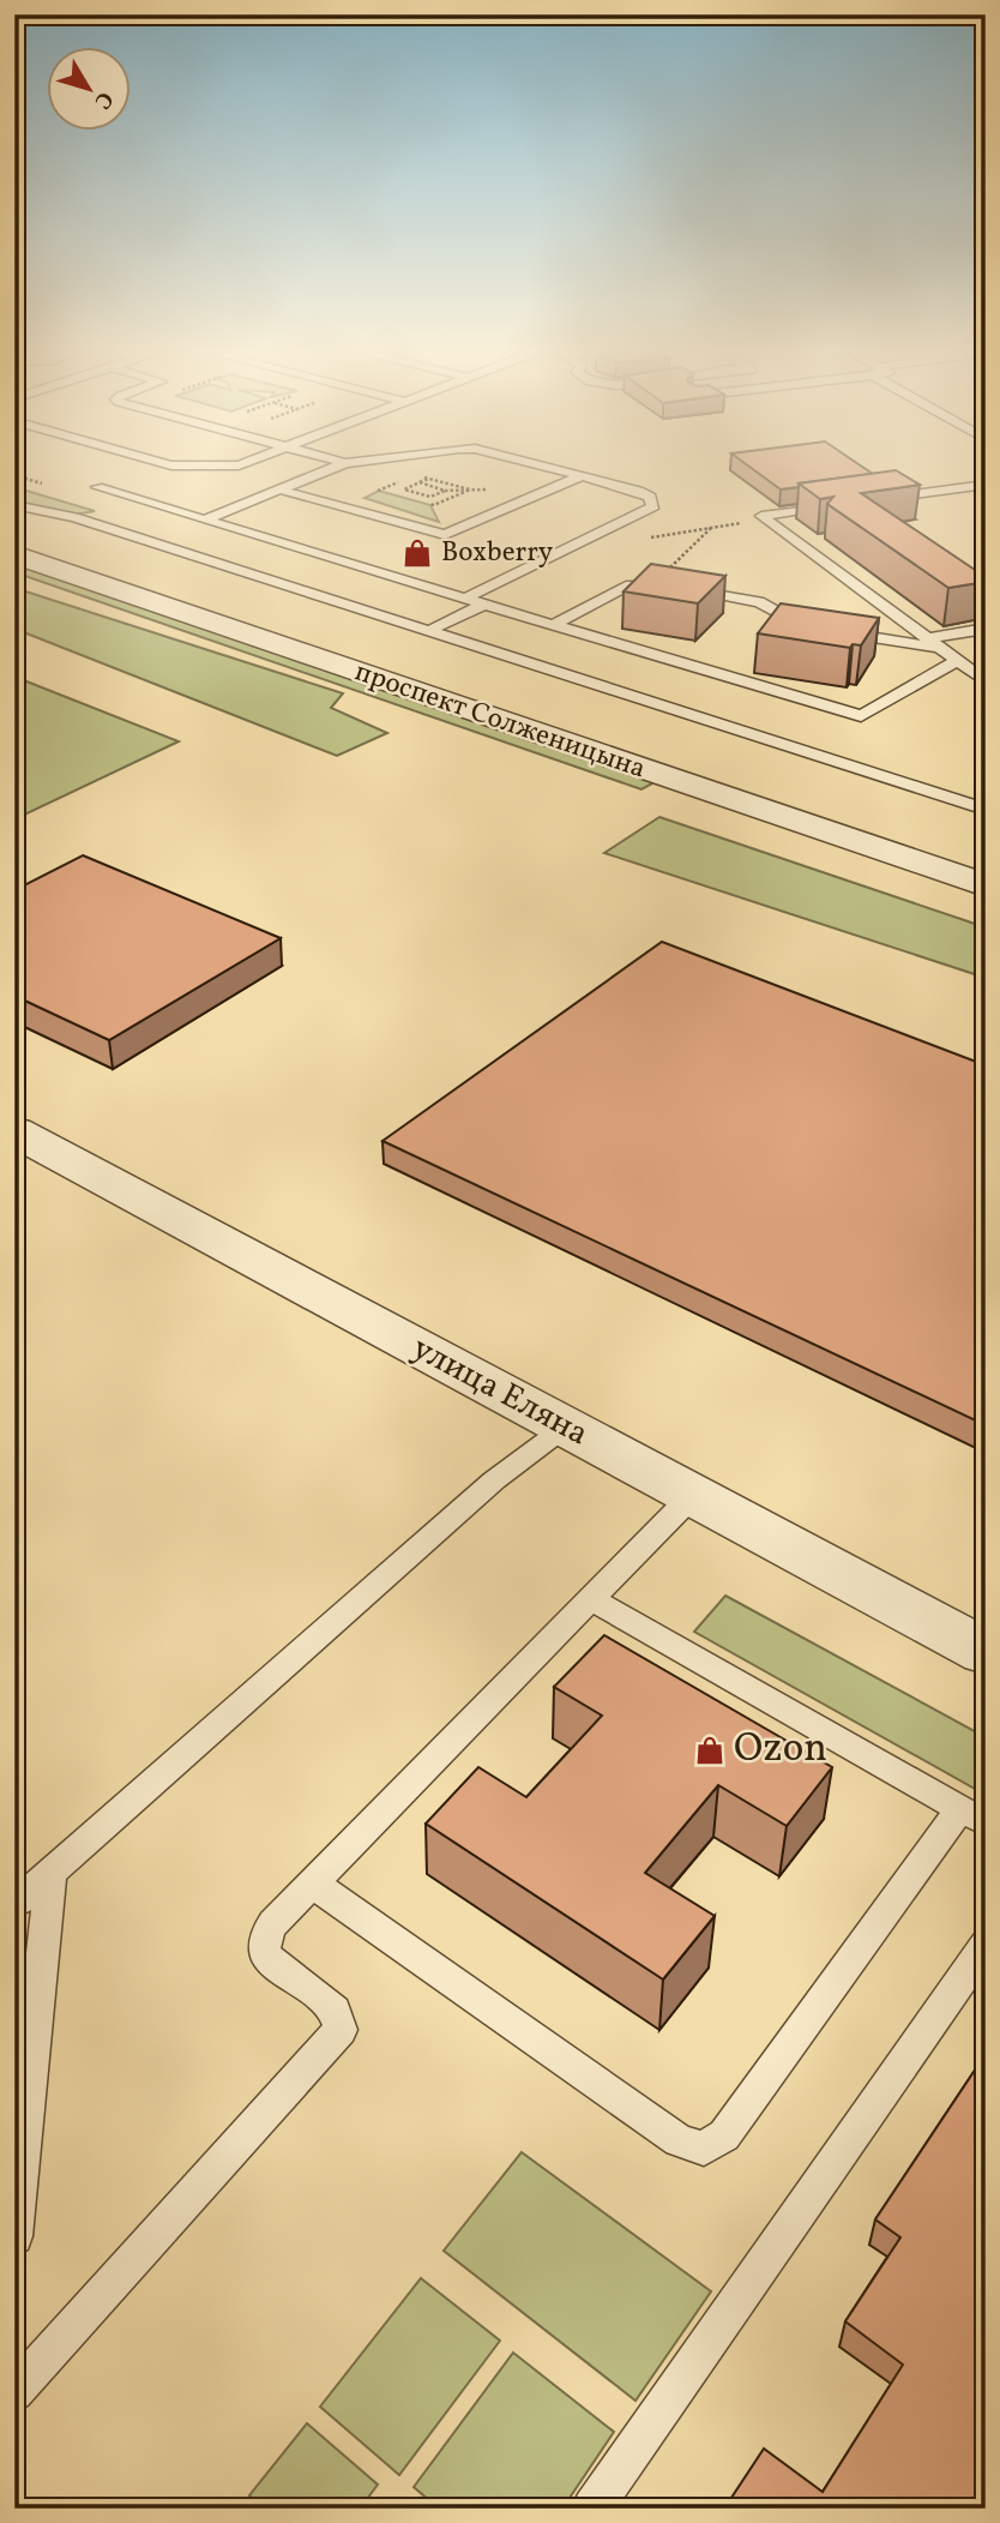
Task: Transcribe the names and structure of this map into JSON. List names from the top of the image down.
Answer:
{
  "streets": {
    "street": ["проспект Солженицына", "улица Еляна"]
  },
  "places": {
    "shop": ["Boxberry", "Ozon"]
  },
  "north": "bottom right"
}
